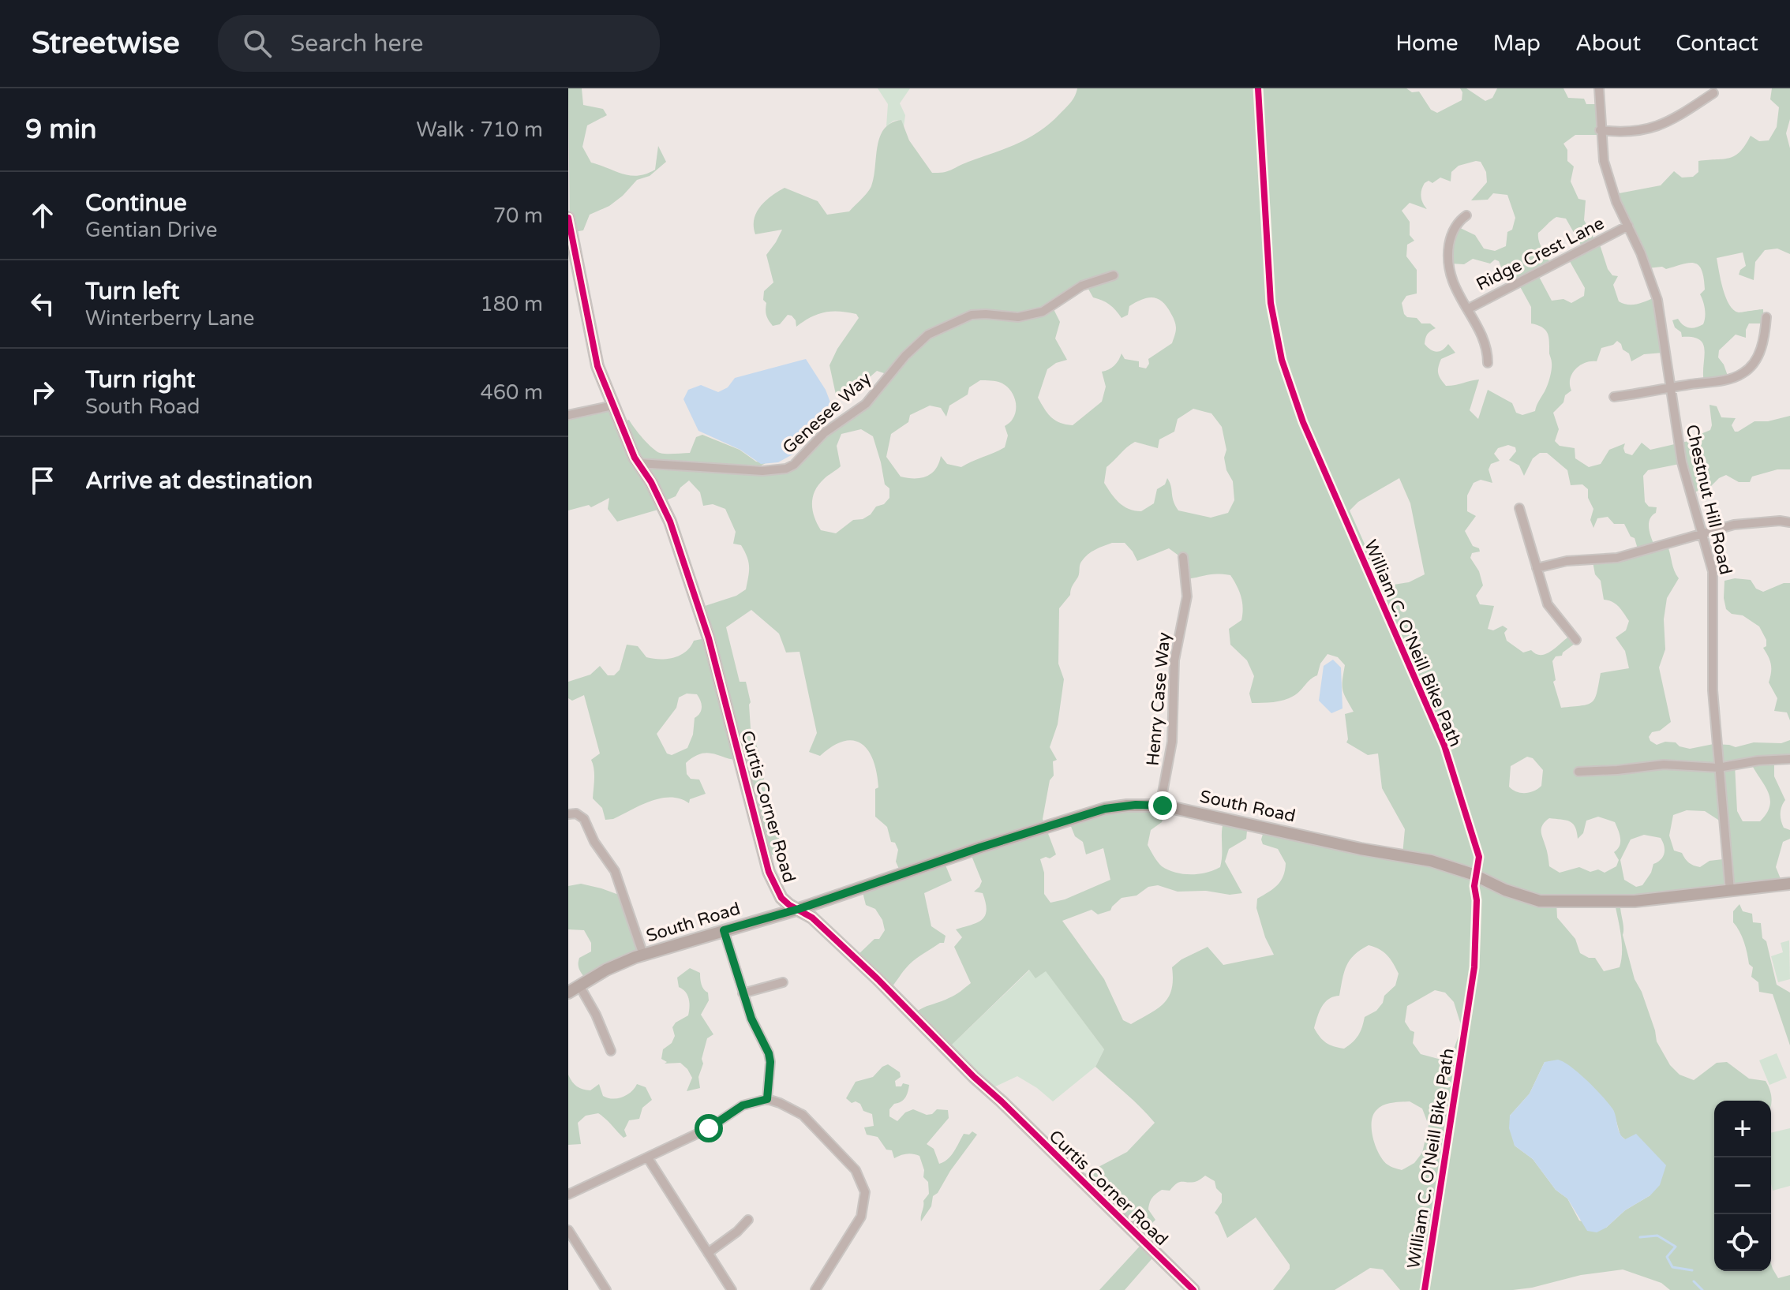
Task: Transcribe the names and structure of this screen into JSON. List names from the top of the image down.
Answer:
{
  "streets": {
    "street": [
      "Ridge Crest Lane",
      "Genesee Way",
      "Chestnut Hill Road",
      "Henry Case Way",
      "South Road",
      "Curtis Corner Road"
    ],
    "cycle path": ["William C. O'Neill Bike Path"]
  },
  "crossings": [
    ["Ridge Crest Lane", "Chestnut Hill Road"],
    ["Genesee Way", "Curtis Corner Road"],
    ["Chestnut Hill Road", "South Road"],
    ["Henry Case Way", "South Road"],
    ["South Road", "Curtis Corner Road"]
  ],
  "page": {
    "header": "Streetwise",
    "search": "Search here",
    "nav": [
      "Home",
      "Map",
      "About",
      "Contact"
    ],
    "heading": ["9 min", "Walk · 710 m"],
    "list": [
      ["Continue", "Gentian Drive", "70 m"],
      ["Turn left", "Winterberry Lane", "180 m"],
      ["Turn right", "South Road", "460 m"],
      "Arrive at destination"
    ],
    "map_buttons": ["+", "−"]
  }
}
